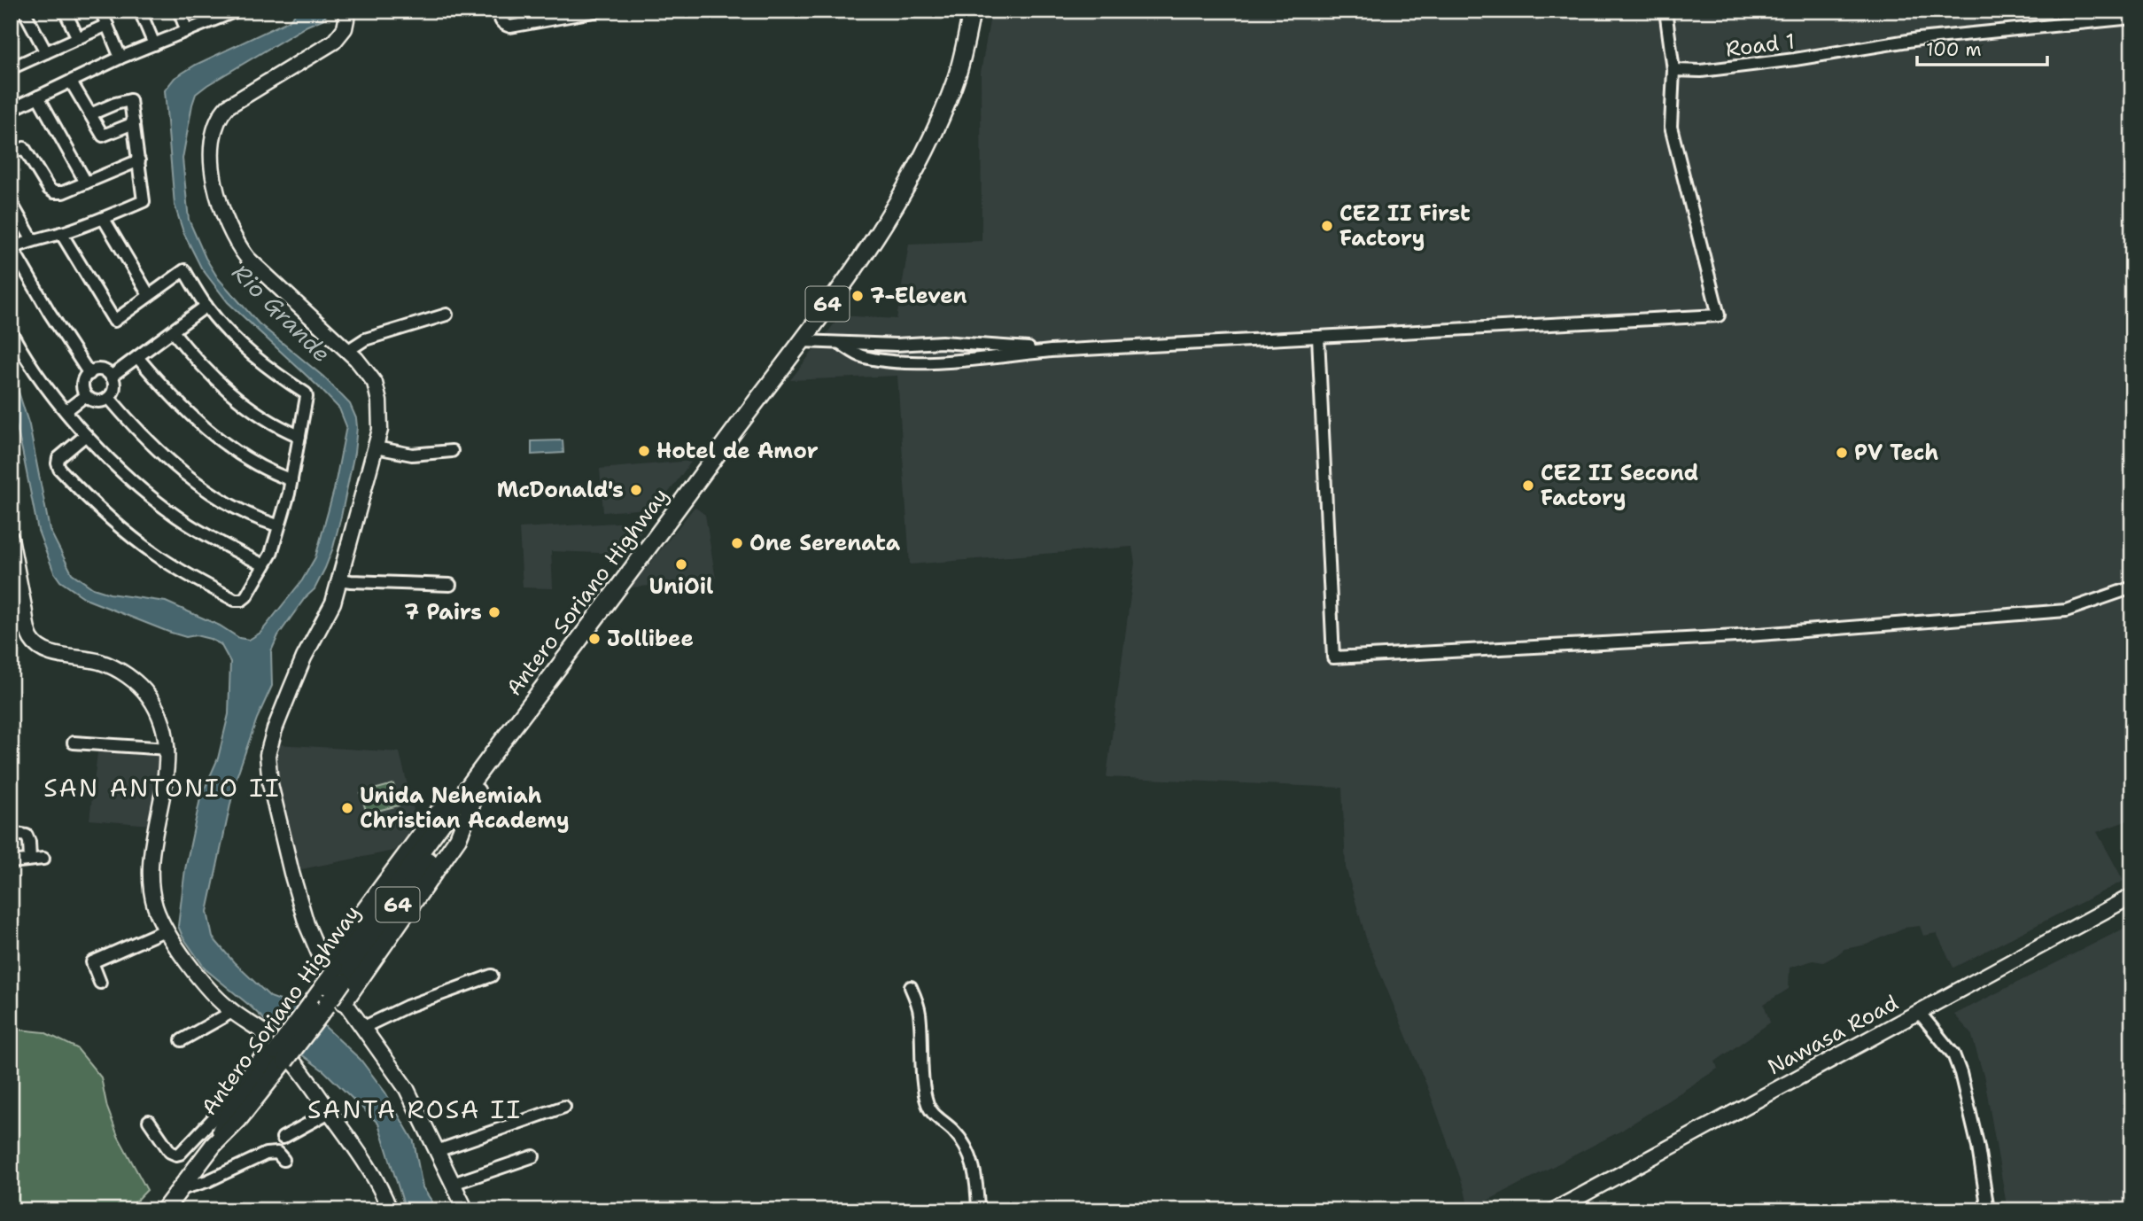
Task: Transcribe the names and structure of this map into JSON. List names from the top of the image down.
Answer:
{
  "streets": {
    "main road": ["64", "Antero Soriano Highway"],
    "street": ["Road 1", "Nawasa Road"]
  },
  "districts": ["SAN ANTONIO II", "SANTA ROSA II"],
  "water": ["Rio Grande"],
  "places": [
    "CEZ II First Factory",
    "7-Eleven",
    "Hotel de Amor",
    "PV Tech",
    "CEZ II Second Factory",
    "McDonald's",
    "One Serenata",
    "UniOil",
    "7 Pairs",
    "Jollibee",
    "Unida Nehemiah Christian Academy"
  ],
  "scale_bar": "100 m"
}
